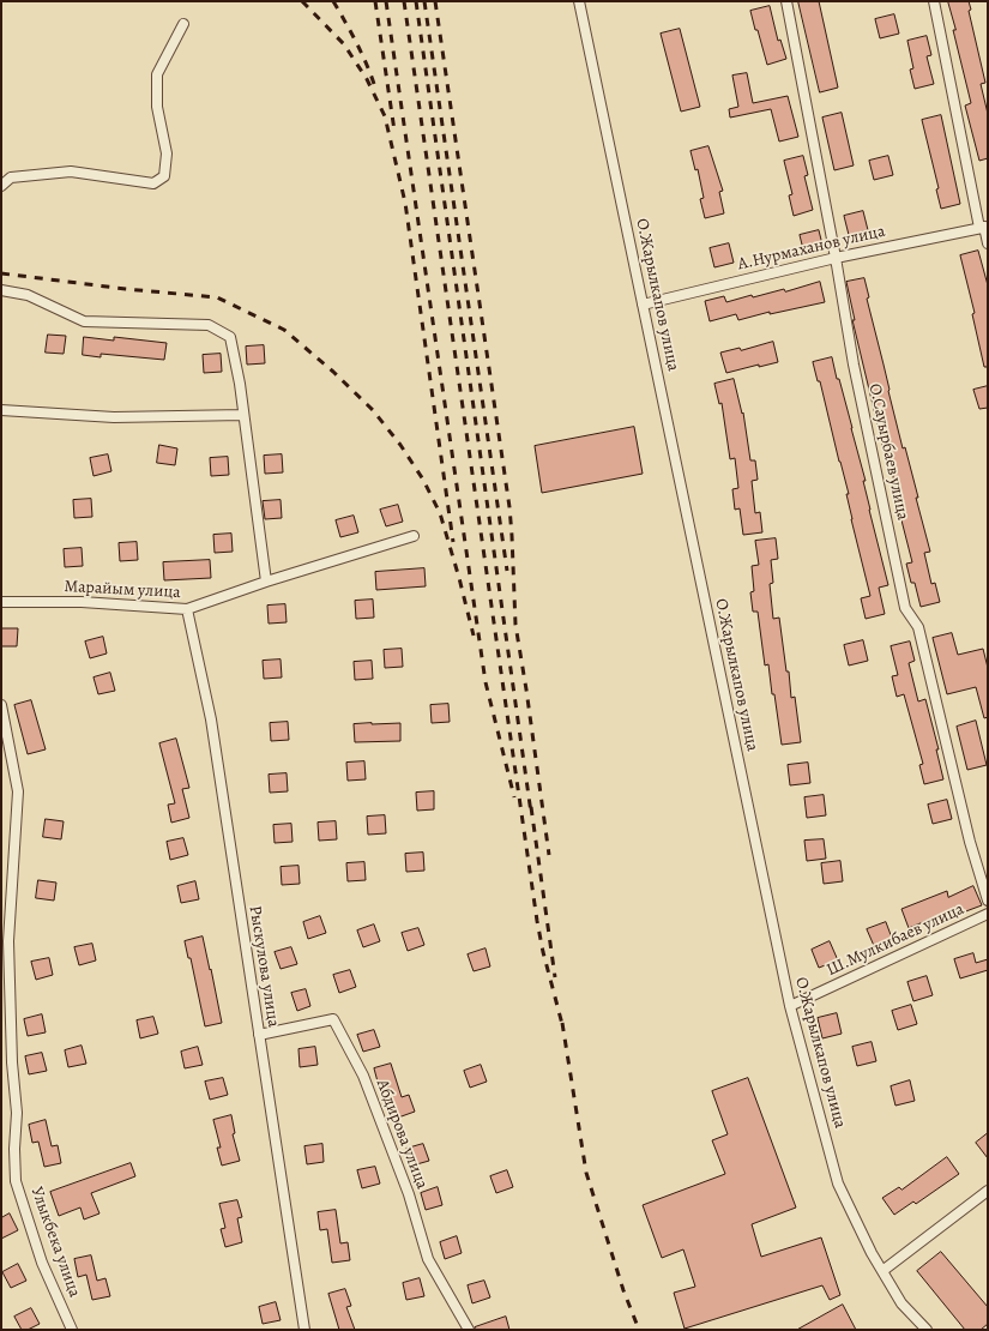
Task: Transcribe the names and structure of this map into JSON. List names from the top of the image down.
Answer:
{
  "streets": {
    "street": [
      "А.Нурмаханов улица",
      "О.Жарылкапов улица",
      "О.Сауырбаев улица",
      "Марайым улица",
      "Ш.Мулкибаев улица",
      "Рыскулова улица",
      "Абдирова улица",
      "Улыкбека улица"
    ]
  },
  "crossings": [
    ["А.Нурмаханов улица", "О.Жарылкапов улица"],
    ["А.Нурмаханов улица", "О.Сауырбаев улица"],
    ["О.Жарылкапов улица", "Ш.Мулкибаев улица"],
    ["Марайым улица", "Рыскулова улица"],
    ["Рыскулова улица", "Абдирова улица"]
  ]
}
